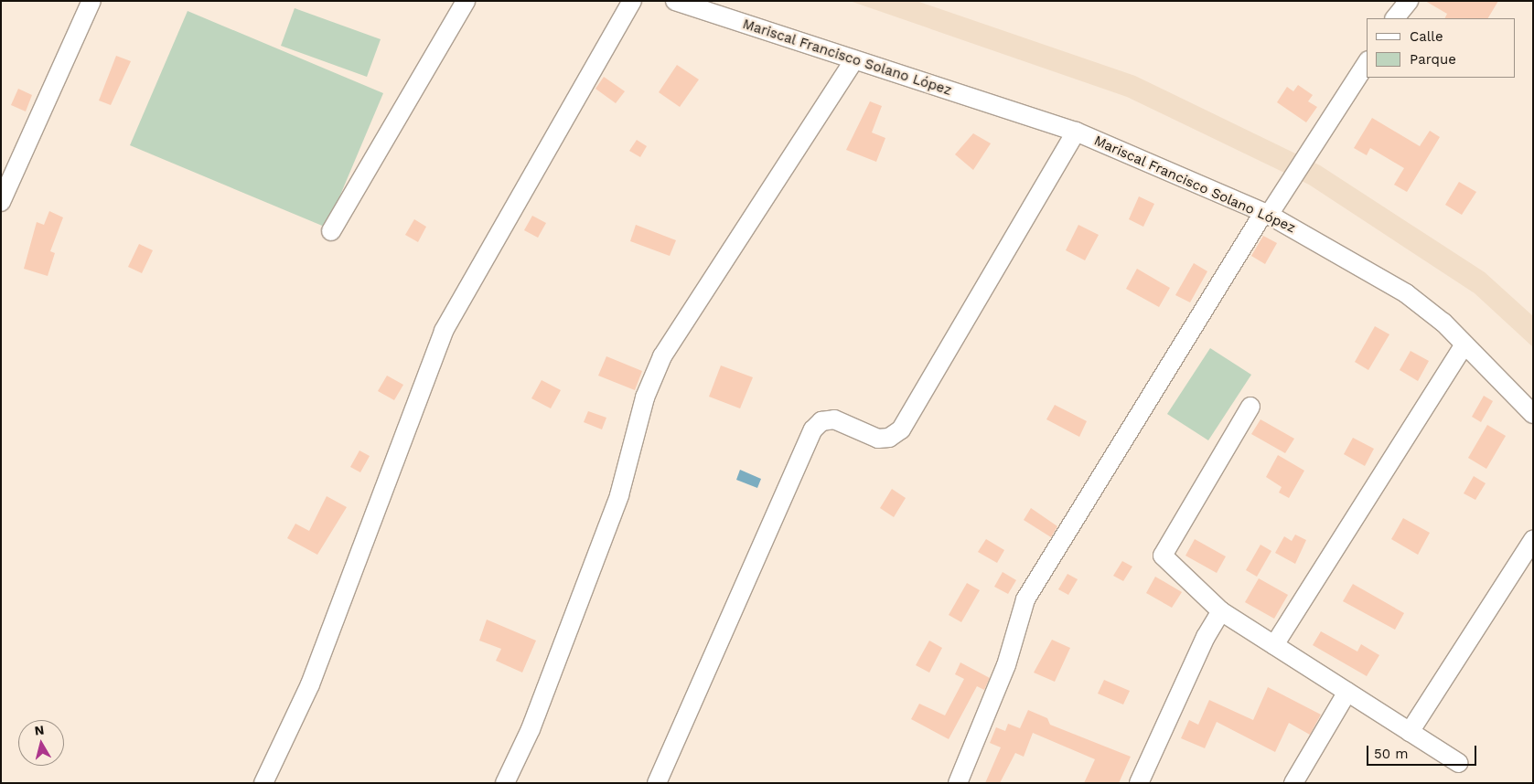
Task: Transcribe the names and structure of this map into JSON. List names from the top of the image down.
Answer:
{
  "streets": {
    "street": ["Mariscal Francisco Solano López"]
  },
  "legend": ["Calle", "Parque"],
  "scale_bar": "50 m",
  "north": "top"
}
